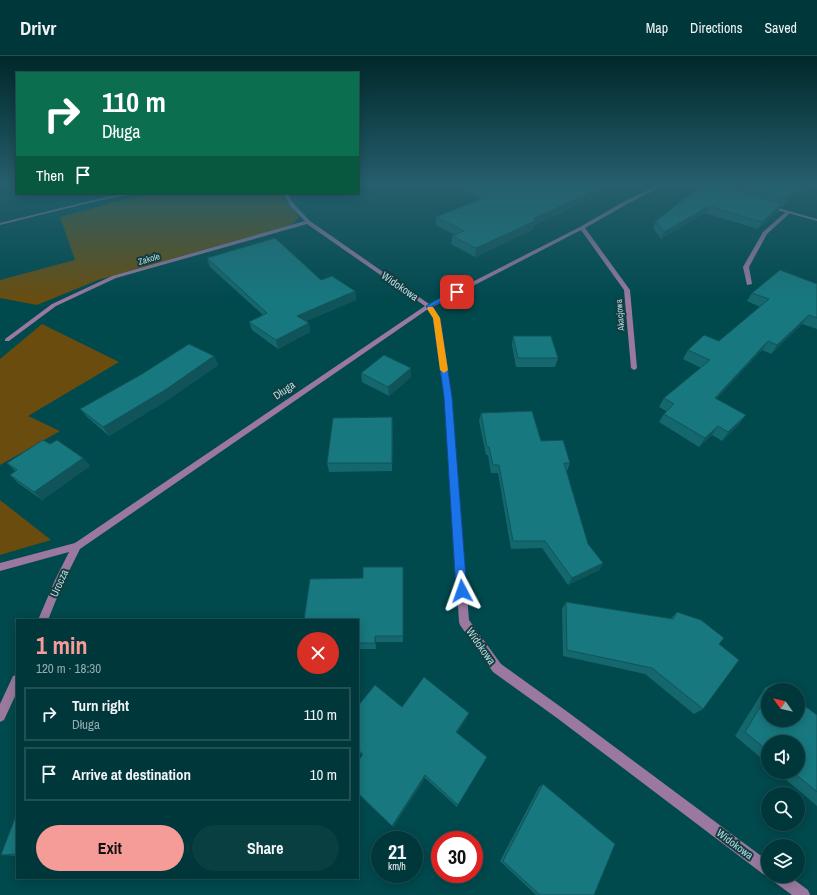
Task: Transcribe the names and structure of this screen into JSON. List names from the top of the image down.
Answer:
{
  "streets": {
    "street": [
      "Zakole",
      "Widokowa",
      "Akacjowa",
      "Długa",
      "Urocza"
    ]
  },
  "crossings": [
    ["Widokowa", "Długa"],
    ["Akacjowa", "Długa"],
    ["Długa", "Urocza"]
  ],
  "north": "top left",
  "page": {
    "header": "Drivr",
    "nav": ["Map", "Directions", "Saved"],
    "turn": ["110 m", "Długa"],
    "then": "Then",
    "heading": ["1 min", "120 m · 18:30"],
    "list": [
      {
        "name": "Turn right",
        "note": "Długa",
        "value": "110 m"
      },
      {
        "name": "Arrive at destination",
        "value": "10 m"
      }
    ],
    "buttons": ["Exit", "Share"],
    "speed": "21 km/h",
    "limit": "30"
  }
}
